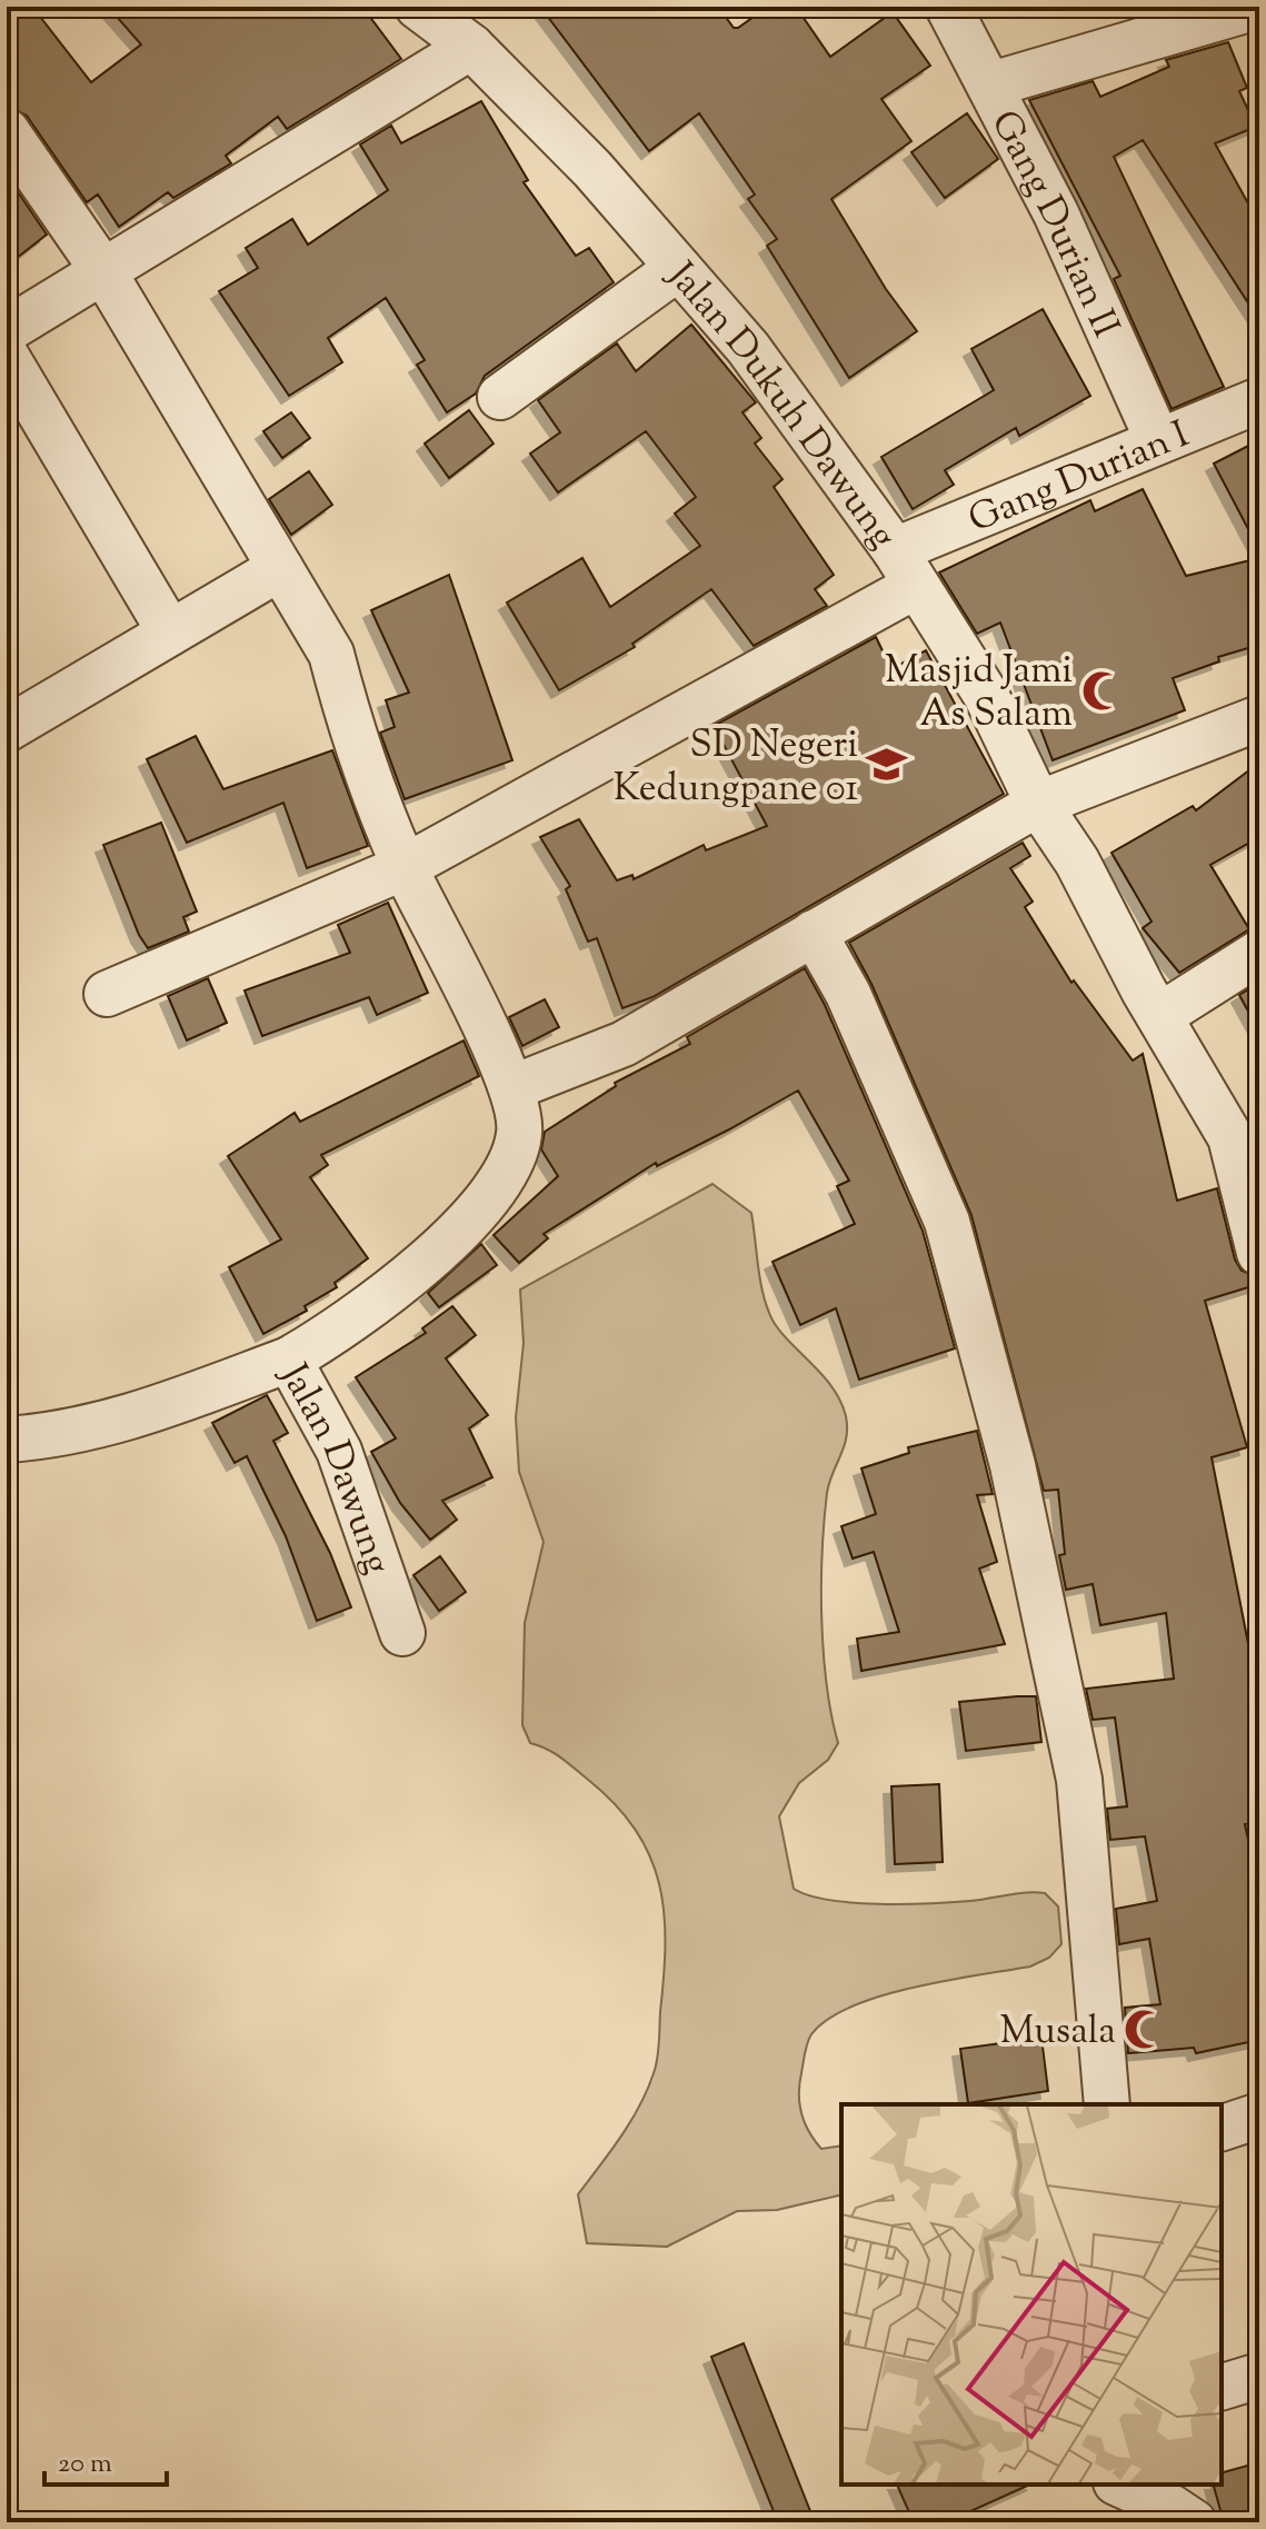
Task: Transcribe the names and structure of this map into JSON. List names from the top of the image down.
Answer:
{
  "streets": {
    "street": [
      "Gang Durian II",
      "Jalan Dukuh Dawung",
      "Gang Durian I",
      "Jalan Dawung"
    ]
  },
  "crossings": [
    ["Gang Durian II", "Gang Durian I"],
    ["Jalan Dukuh Dawung", "Gang Durian I"]
  ],
  "places": {
    "mosque": ["Masjid Jami As Salam", "Musala"],
    "school or university": ["SD Negeri Kedungpane 01"]
  },
  "scale_bar": "20 m"
}
